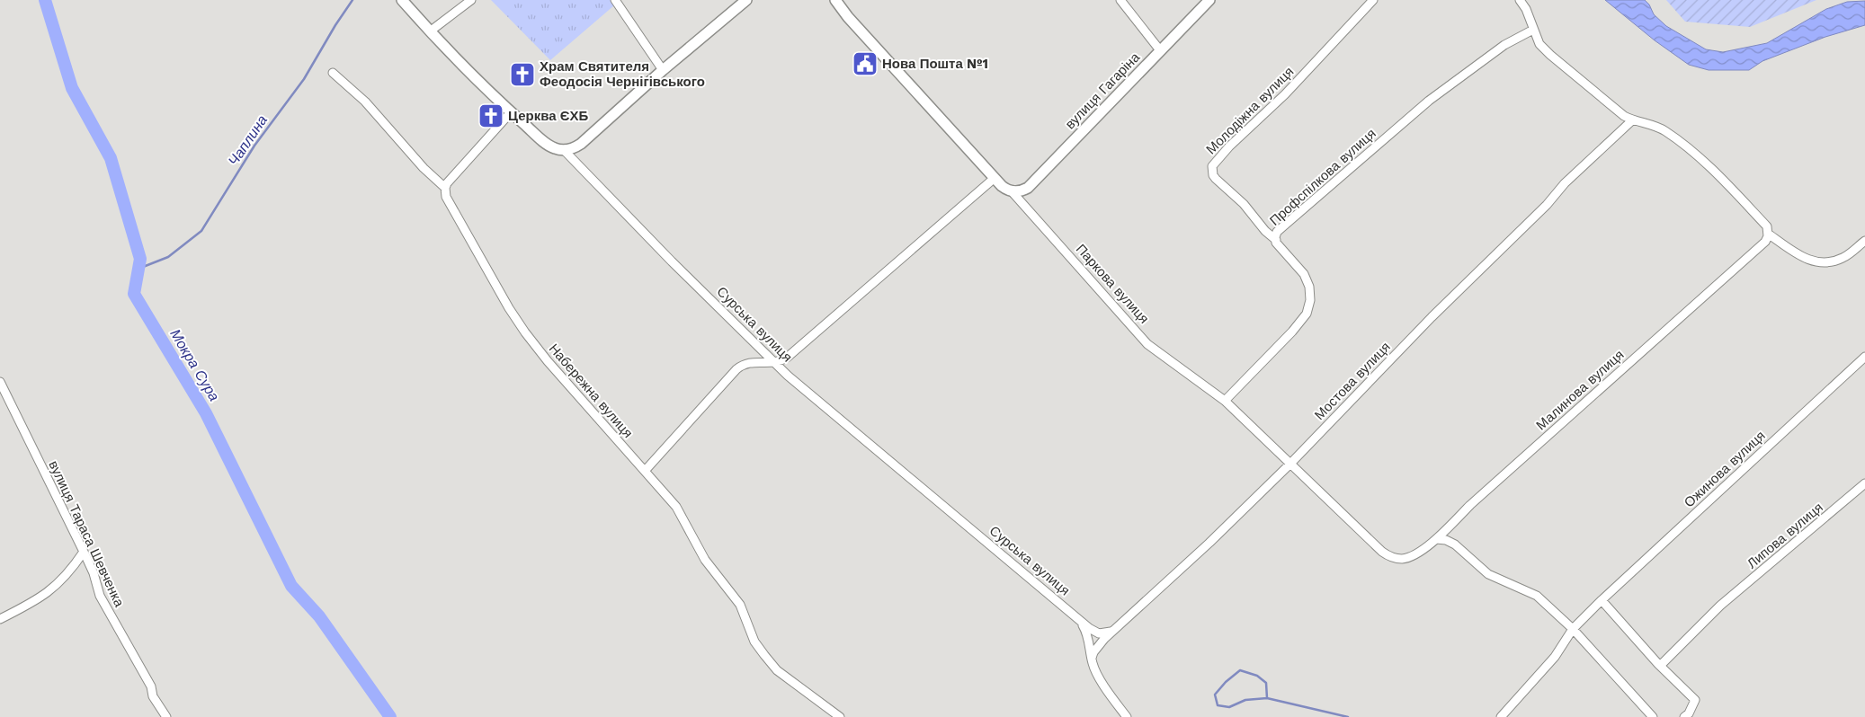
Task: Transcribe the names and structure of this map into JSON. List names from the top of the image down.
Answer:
{
  "streets": {
    "street": [
      "вулиця Гагаріна",
      "Молодіжна вулиця",
      "Профспілкова вулиця",
      "Паркова вулиця",
      "Сурська вулиця",
      "Мостова вулиця",
      "Малинова вулиця",
      "Набережна вулиця",
      "Ожинова вулиця",
      "вулиця Тараса Шевченка",
      "Липова вулиця"
    ]
  },
  "crossings": [
    ["вулиця Гагаріна", "Паркова вулиця"],
    ["Молодіжна вулиця", "Профспілкова вулиця"],
    ["Профспілкова вулиця", "Паркова вулиця"],
    ["Паркова вулиця", "Мостова вулиця"],
    ["Паркова вулиця", "Малинова вулиця"],
    ["Сурська вулиця", "Мостова вулиця"]
  ],
  "water": ["Чаплина", "Мокра Сура"],
  "places": {
    "public building": ["Нова Пошта №1"],
    "church": ["Храм Святителя Феодосія Чернігівського", "Церква ЄХБ"]
  }
}
